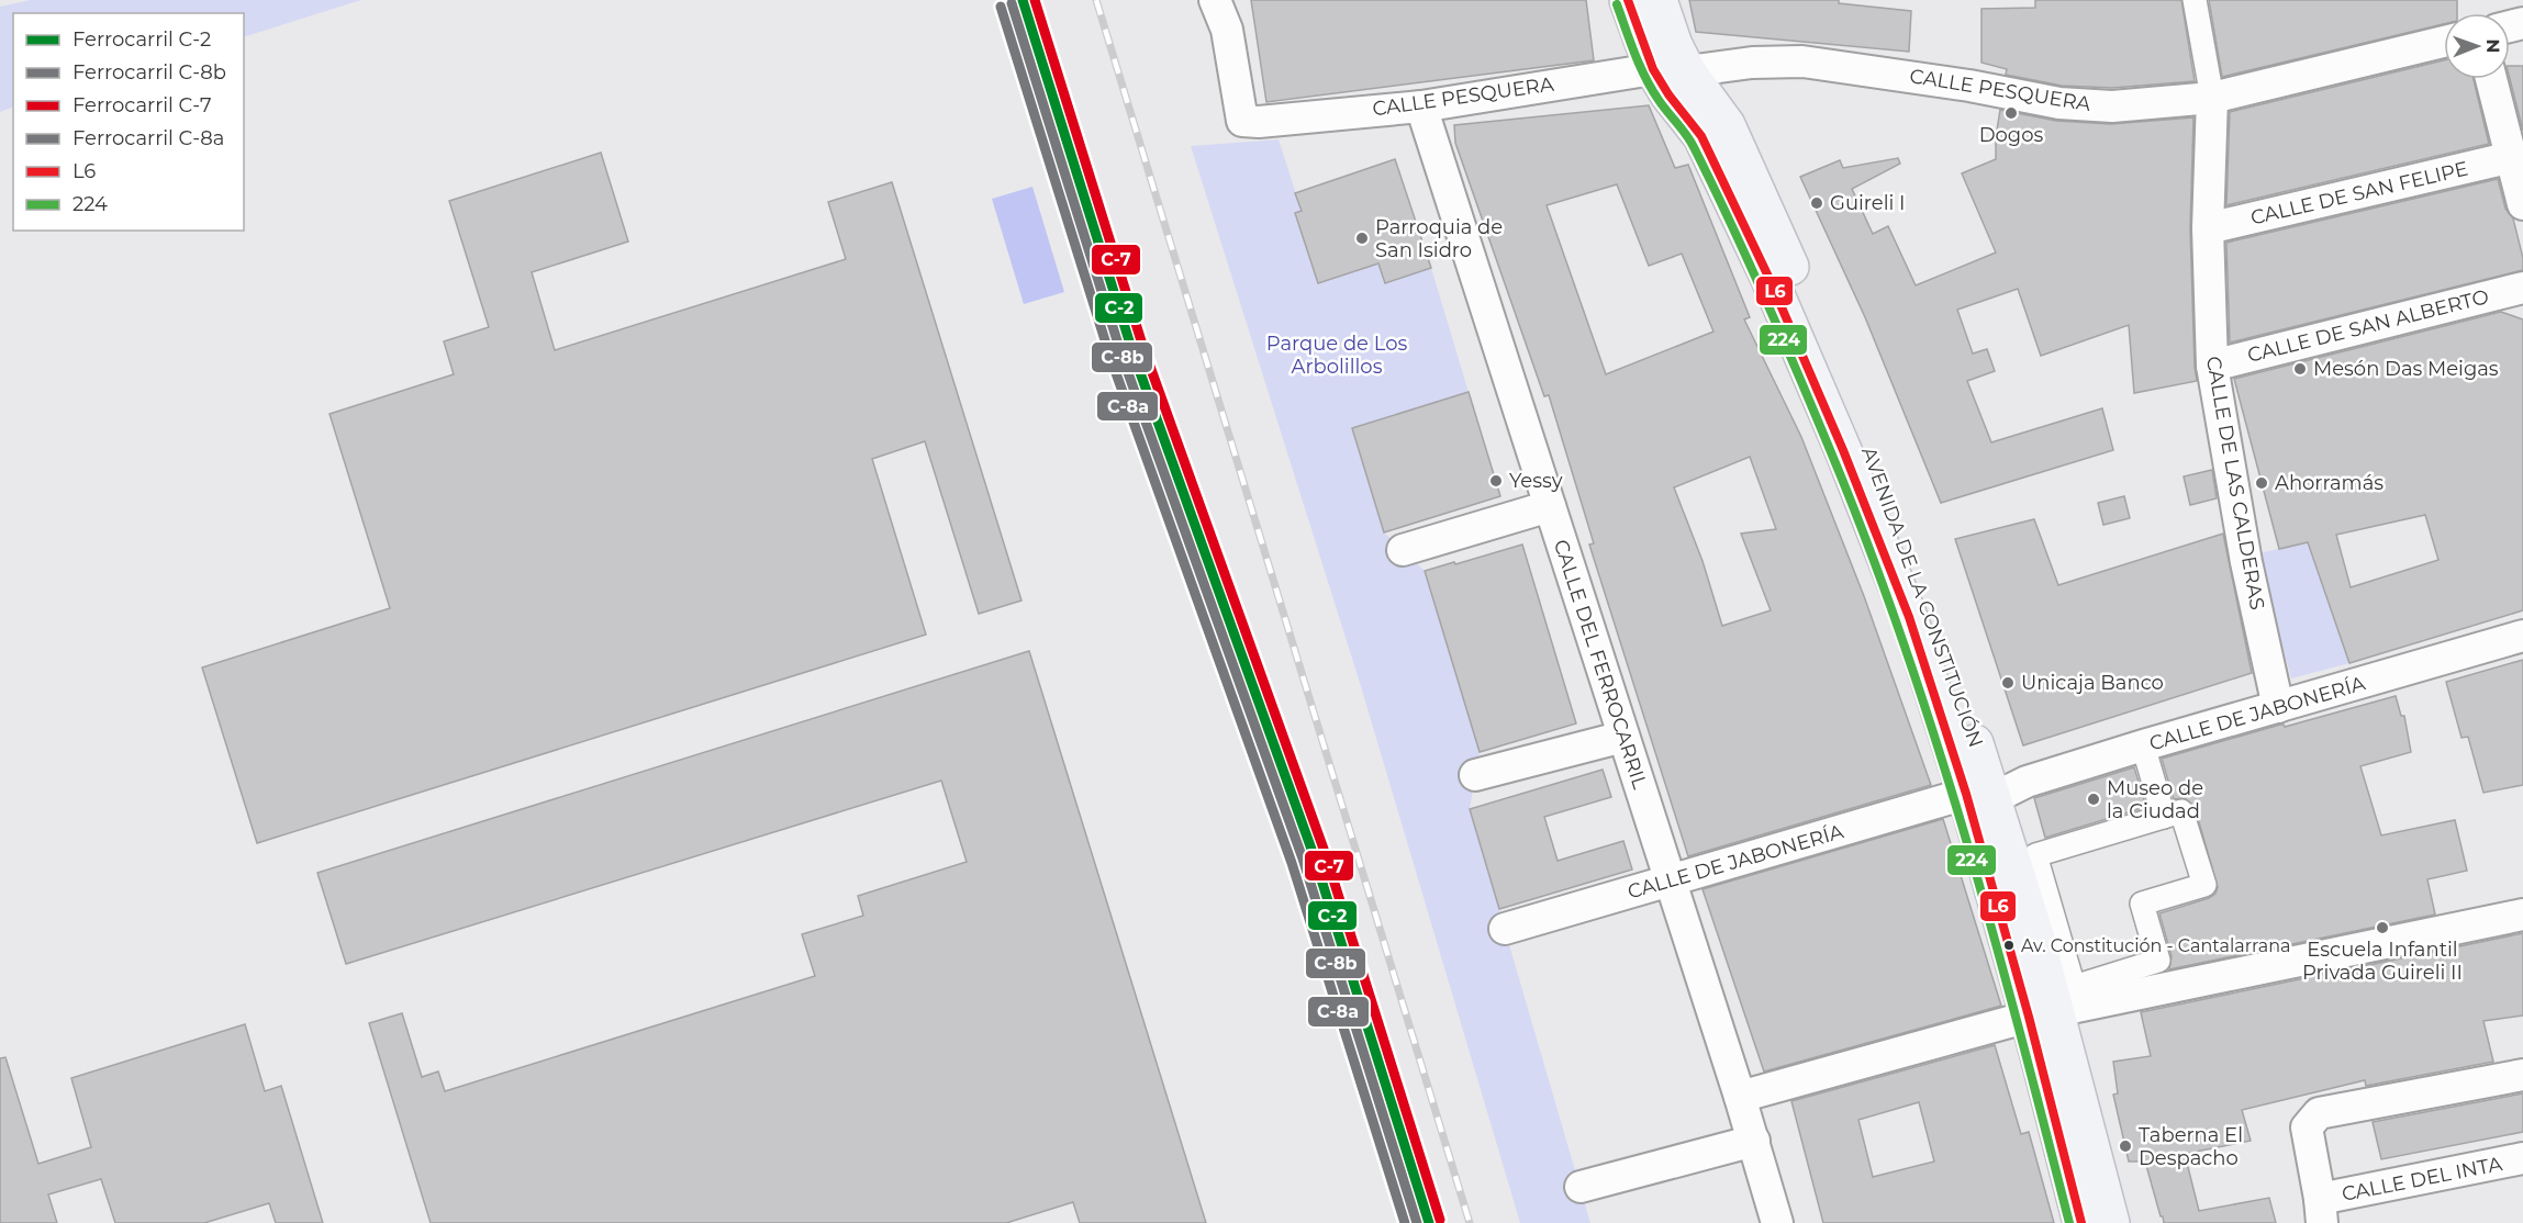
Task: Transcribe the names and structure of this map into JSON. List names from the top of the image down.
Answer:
{
  "streets": {
    "main road": ["AVENIDA DE LA CONSTITUCIÓN"],
    "street": [
      "CALLE PESQUERA",
      "CALLE DE SAN FELIPE",
      "CALLE DE SAN ALBERTO",
      "CALLE DE LAS CALDERAS",
      "CALLE DEL FERROCARRIL",
      "CALLE DE JABONERÍA",
      "CALLE DEL INTA"
    ]
  },
  "crossings": [
    ["CALLE PESQUERA", "CALLE DE LAS CALDERAS"],
    ["CALLE PESQUERA", "AVENIDA DE LA CONSTITUCIÓN"],
    ["CALLE PESQUERA", "CALLE DEL FERROCARRIL"],
    ["CALLE DE SAN FELIPE", "CALLE DE LAS CALDERAS"],
    ["CALLE DE SAN ALBERTO", "CALLE DE LAS CALDERAS"],
    ["CALLE DE LAS CALDERAS", "CALLE DE JABONERÍA"],
    ["AVENIDA DE LA CONSTITUCIÓN", "CALLE DE JABONERÍA"],
    ["CALLE DEL FERROCARRIL", "CALLE DE JABONERÍA"]
  ],
  "parks": ["Parque de Los Arbolillos"],
  "places": [
    "Dogos",
    "Guireli I",
    "Parroquia de San Isidro",
    "Mesón Das Meigas",
    "Yessy",
    "Ahorramás",
    "Unicaja Banco",
    "Museo de la Ciudad",
    "Escuela Infantil Privada Guireli II",
    "Av. Constitución - Cantalarrana",
    "Taberna El Despacho"
  ],
  "lines": [
    "rail line C-2",
    "rail line C-7",
    "transit line L6",
    "rail line C-8b",
    "transit line 224",
    "rail line C-8a"
  ],
  "legend": [
    "Ferrocarril C-2",
    "Ferrocarril C-8b",
    "Ferrocarril C-7",
    "Ferrocarril C-8a",
    "L6",
    "224"
  ],
  "north": "right"
}
